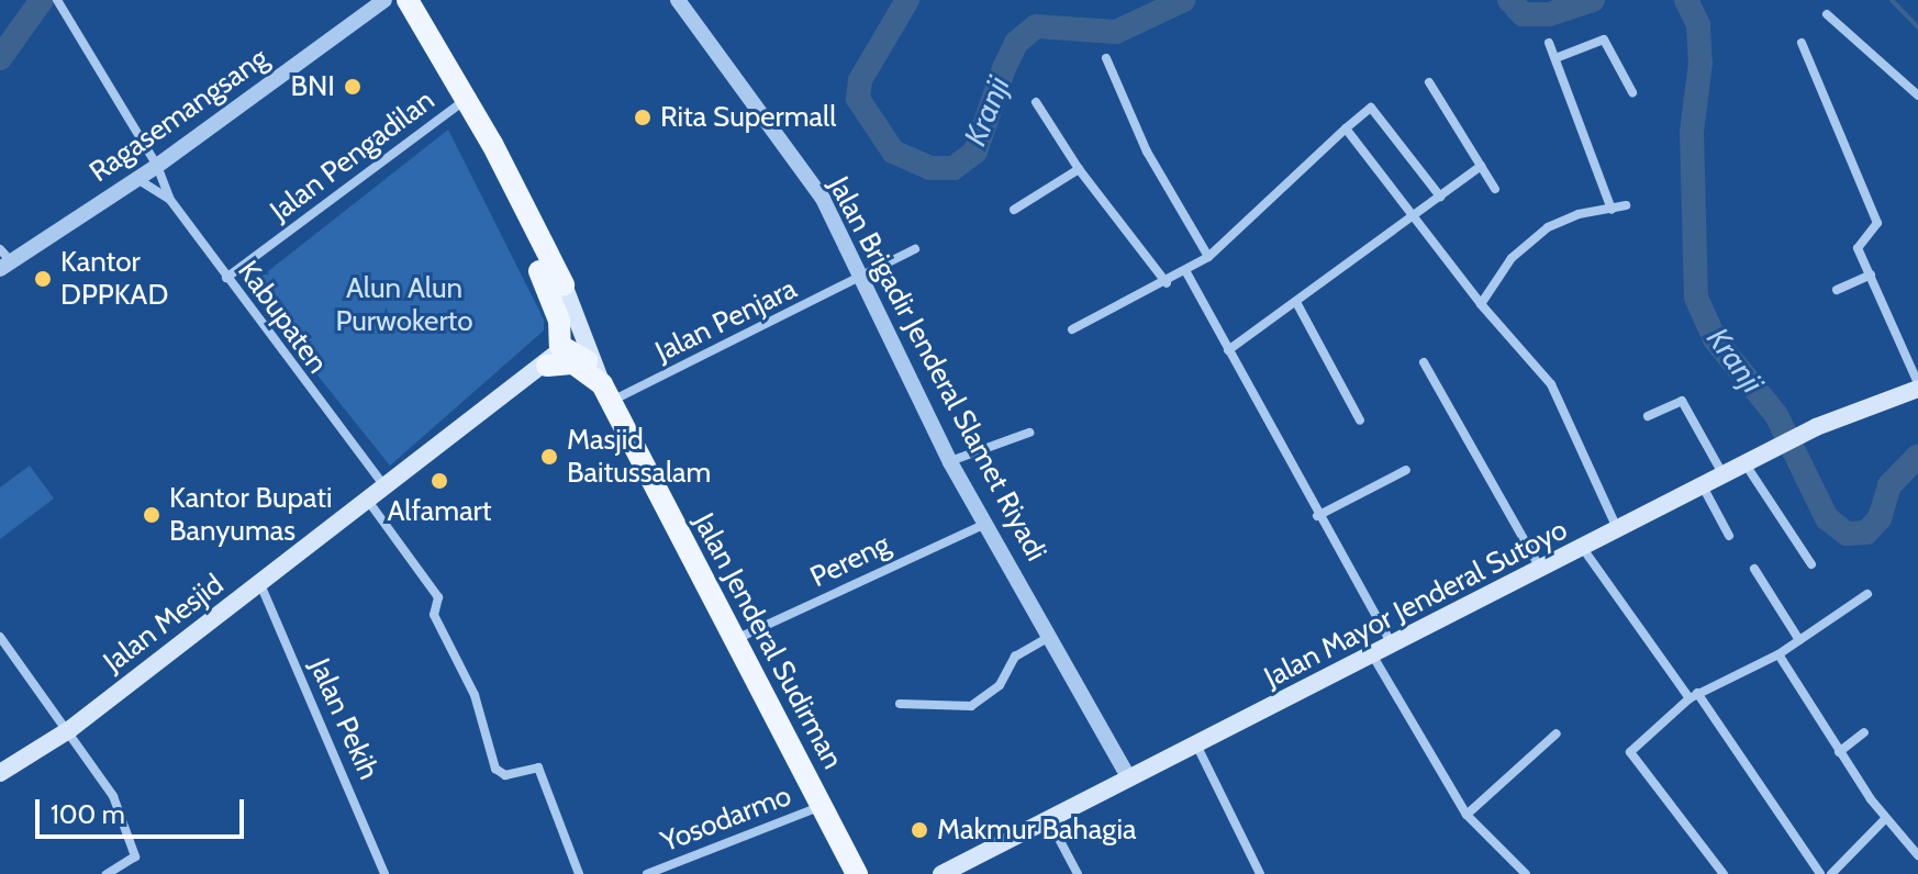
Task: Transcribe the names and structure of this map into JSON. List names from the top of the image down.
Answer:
{
  "streets": {
    "main road": ["Jalan Mayor Jenderal Sutoyo", "Jalan Mesjid", "Jalan Jenderal Sudirman"],
    "street": [
      "Ragasemangsang",
      "Jalan Pengadilan",
      "Kabupaten",
      "Jalan Penjara",
      "Jalan Brigadir Jenderal Slamet Riyadi",
      "Pereng",
      "Jalan Pekih",
      "Yosodarmo"
    ]
  },
  "crossings": [
    ["Ragasemangsang", "Kabupaten"],
    ["Jalan Pengadilan", "Kabupaten"],
    ["Kabupaten", "Jalan Mesjid"],
    ["Jalan Penjara", "Jalan Brigadir Jenderal Slamet Riyadi"],
    ["Jalan Penjara", "Jalan Jenderal Sudirman"],
    ["Jalan Brigadir Jenderal Slamet Riyadi", "Pereng"],
    ["Jalan Brigadir Jenderal Slamet Riyadi", "Jalan Mayor Jenderal Sutoyo"],
    ["Pereng", "Jalan Jenderal Sudirman"],
    ["Jalan Mesjid", "Jalan Jenderal Sudirman"],
    ["Jalan Mesjid", "Jalan Pekih"],
    ["Jalan Jenderal Sudirman", "Yosodarmo"]
  ],
  "water": ["Kranji"],
  "parks": ["Alun Alun Purwokerto"],
  "places": [
    "BNI",
    "Rita Supermall",
    "Kantor DPPKAD",
    "Masjid Baitussalam",
    "Alfamart",
    "Kantor Bupati Banyumas",
    "Makmur Bahagia"
  ],
  "scale_bar": "100 m"
}
